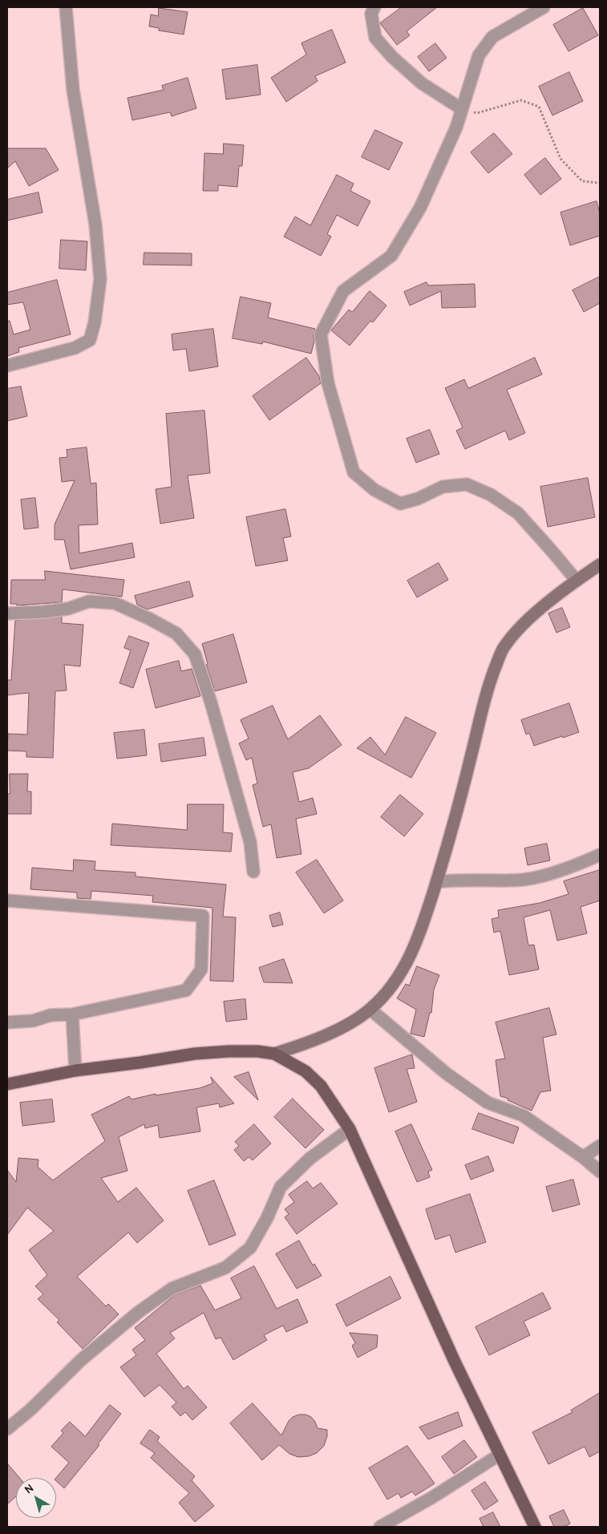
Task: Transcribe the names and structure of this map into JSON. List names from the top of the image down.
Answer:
{
  "north": "top left"
}
